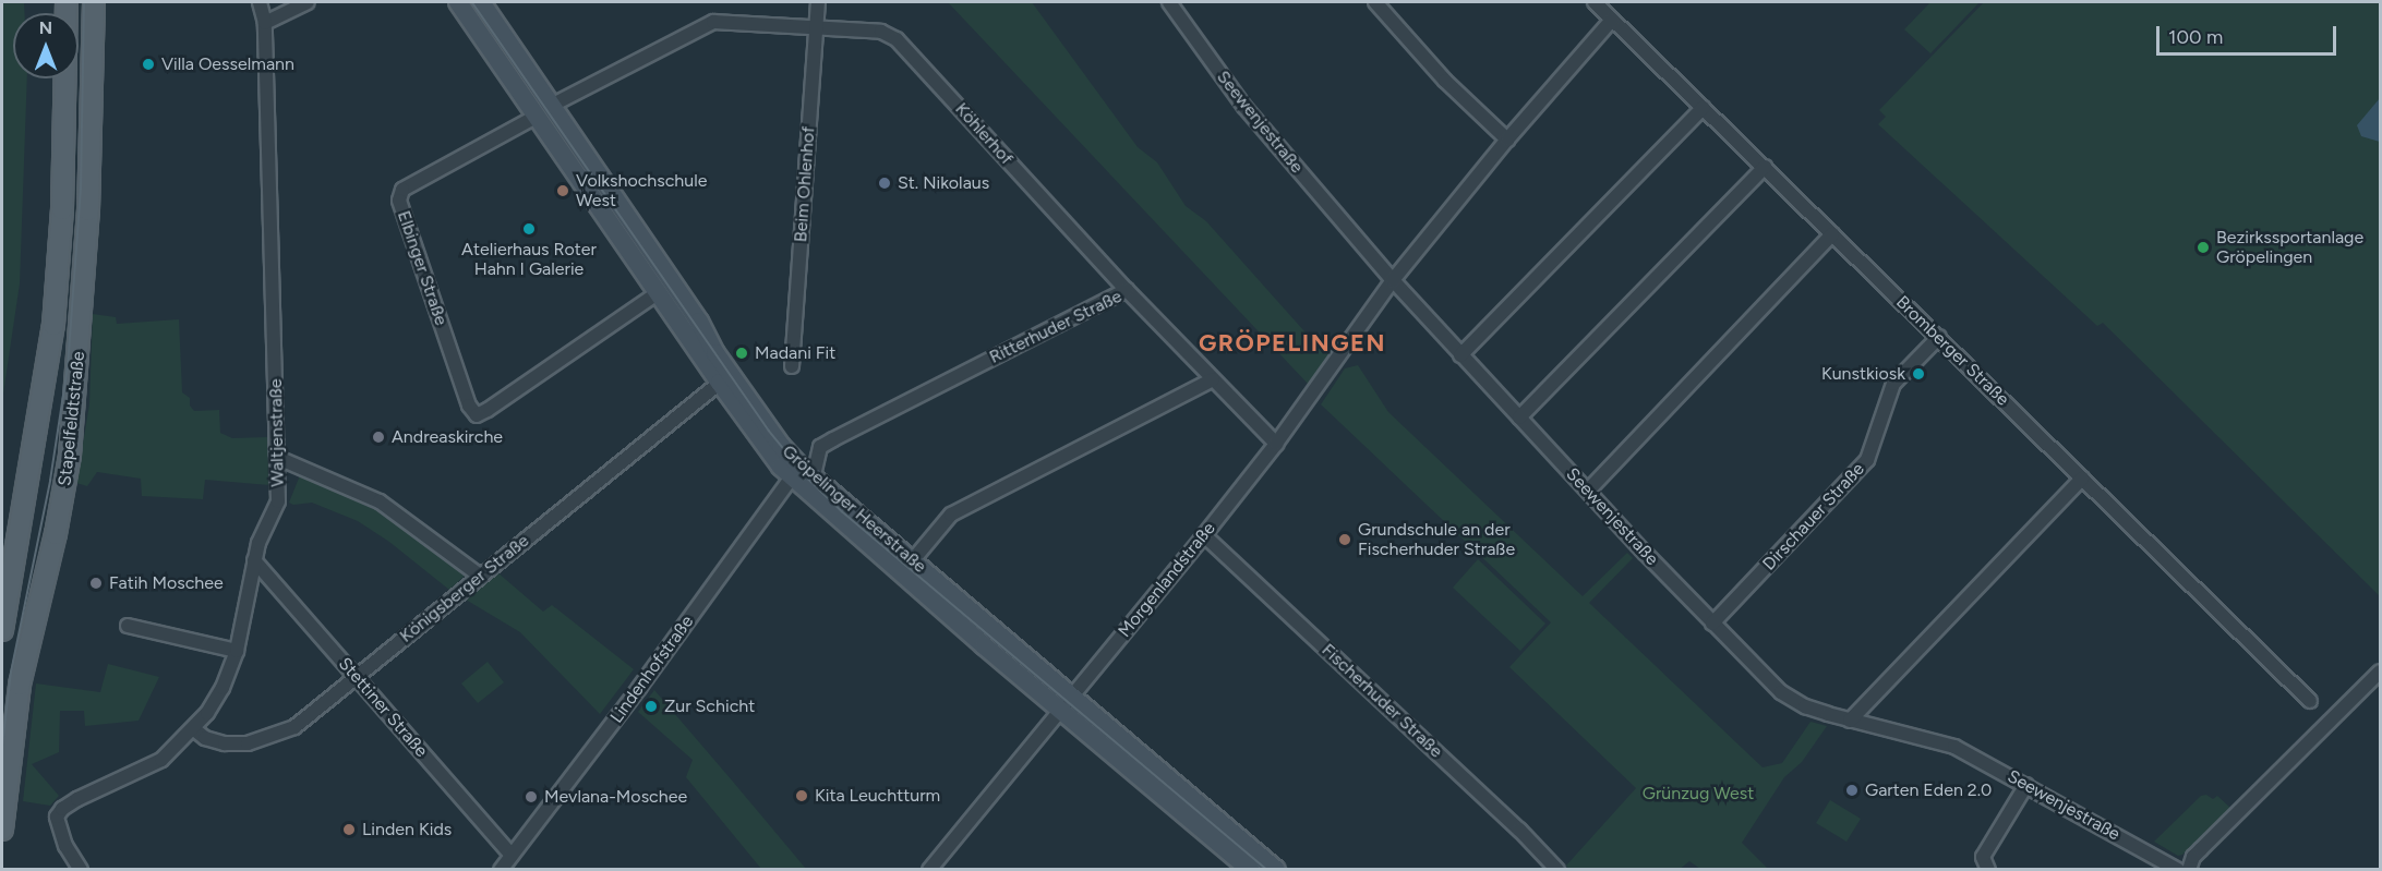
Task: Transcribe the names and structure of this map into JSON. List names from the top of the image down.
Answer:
{
  "streets": {
    "main road": ["Stapelfeldtstraße", "Gröpelinger Heerstraße"],
    "street": [
      "Seewenjestraße",
      "Köhlerhof",
      "Beim Ohlenhof",
      "Elbinger Straße",
      "Ritterhuder Straße",
      "Bromberger Straße",
      "Waltjenstraße",
      "Dirschauer Straße",
      "Morgenlandstraße",
      "Königsberger Straße",
      "Lindenhofstraße",
      "Fischerhuder Straße",
      "Stettiner Straße"
    ]
  },
  "crossings": [
    ["Seewenjestraße", "Dirschauer Straße"],
    ["Seewenjestraße", "Morgenlandstraße"],
    ["Köhlerhof", "Beim Ohlenhof"],
    ["Köhlerhof", "Elbinger Straße"],
    ["Köhlerhof", "Ritterhuder Straße"],
    ["Köhlerhof", "Gröpelinger Heerstraße"],
    ["Elbinger Straße", "Gröpelinger Heerstraße"],
    ["Ritterhuder Straße", "Gröpelinger Heerstraße"],
    ["Ritterhuder Straße", "Morgenlandstraße"],
    ["Ritterhuder Straße", "Lindenhofstraße"],
    ["Bromberger Straße", "Dirschauer Straße"],
    ["Bromberger Straße", "Morgenlandstraße"],
    ["Waltjenstraße", "Königsberger Straße"],
    ["Waltjenstraße", "Stettiner Straße"],
    ["Gröpelinger Heerstraße", "Morgenlandstraße"],
    ["Gröpelinger Heerstraße", "Königsberger Straße"],
    ["Gröpelinger Heerstraße", "Lindenhofstraße"],
    ["Morgenlandstraße", "Fischerhuder Straße"],
    ["Königsberger Straße", "Stettiner Straße"],
    ["Lindenhofstraße", "Stettiner Straße"]
  ],
  "districts": ["GRÖPELINGEN"],
  "parks": ["Grünzug West"],
  "places": [
    "Villa Oesselmann",
    "St. Nikolaus",
    "Volkshochschule West",
    "Atelierhaus Roter Hahn I Galerie",
    "Bezirkssportanlage Gröpelingen",
    "Madani Fit",
    "Kunstkiosk",
    "Andreaskirche",
    "Grundschule an der Fischerhuder Straße",
    "Fatih Moschee",
    "Zur Schicht",
    "Garten Eden 2.0",
    "Kita Leuchtturm",
    "Mevlana-Moschee",
    "Linden Kids"
  ],
  "scale_bar": "100 m",
  "north": "top"
}
